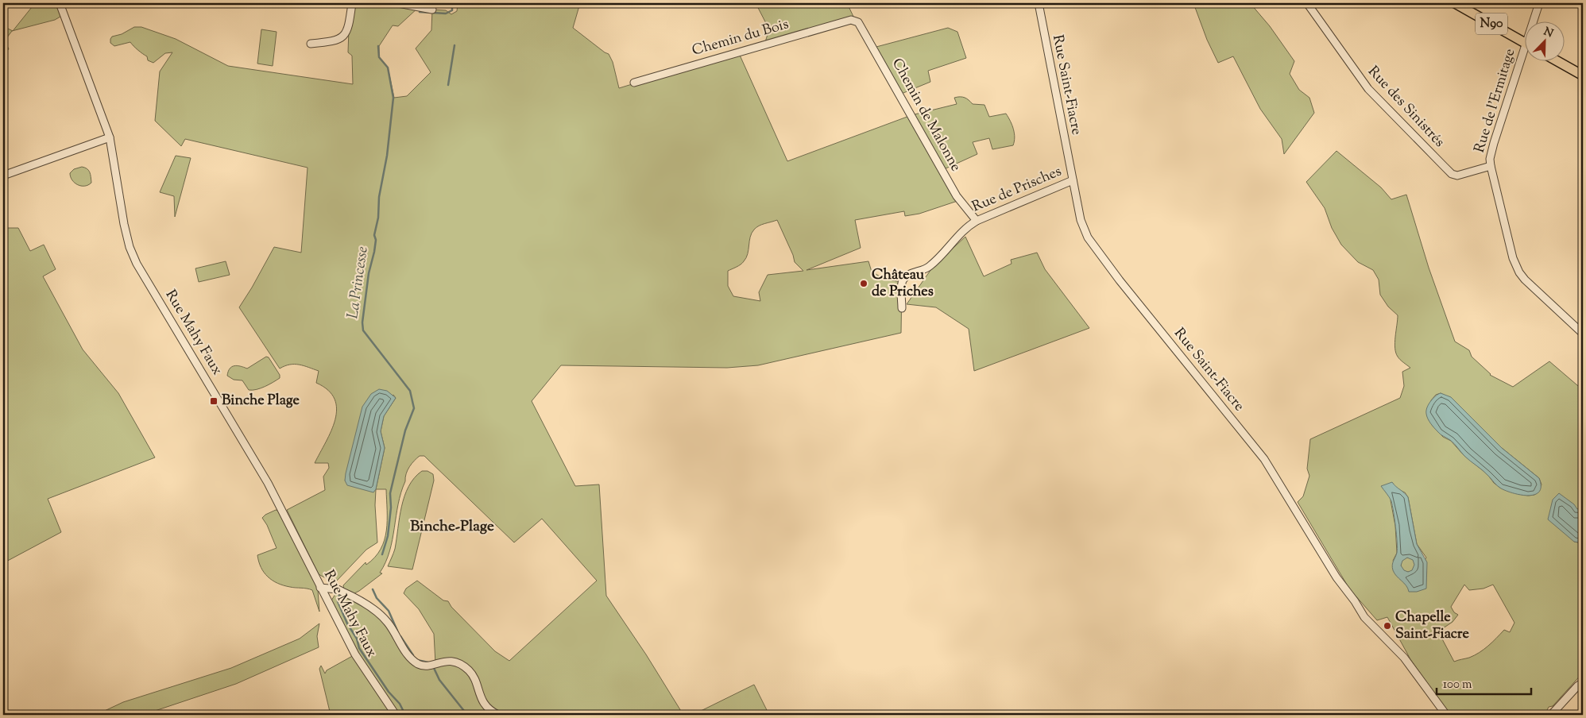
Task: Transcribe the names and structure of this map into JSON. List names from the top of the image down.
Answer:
{
  "streets": {
    "main road": ["N90"],
    "street": [
      "Chemin du Bois",
      "Rue Saint-Fiacre",
      "Rue de l'Ermitage",
      "Rue des Sinistrés",
      "Chemin de Malonne",
      "Rue de Prisches",
      "Rue Mahy Faux"
    ]
  },
  "crossings": [
    ["Chemin du Bois", "Chemin de Malonne"],
    ["Rue Saint-Fiacre", "Rue de Prisches"],
    ["Rue de l'Ermitage", "Rue des Sinistrés"],
    ["Chemin de Malonne", "Rue de Prisches"]
  ],
  "districts": ["Binche-Plage"],
  "water": ["La Princesse"],
  "places": {
    "other": ["Château de Priches", "Chapelle Saint-Fiacre"],
    "transit": ["Binche Plage"]
  },
  "scale_bar": "100 m",
  "north": "top right"
}
